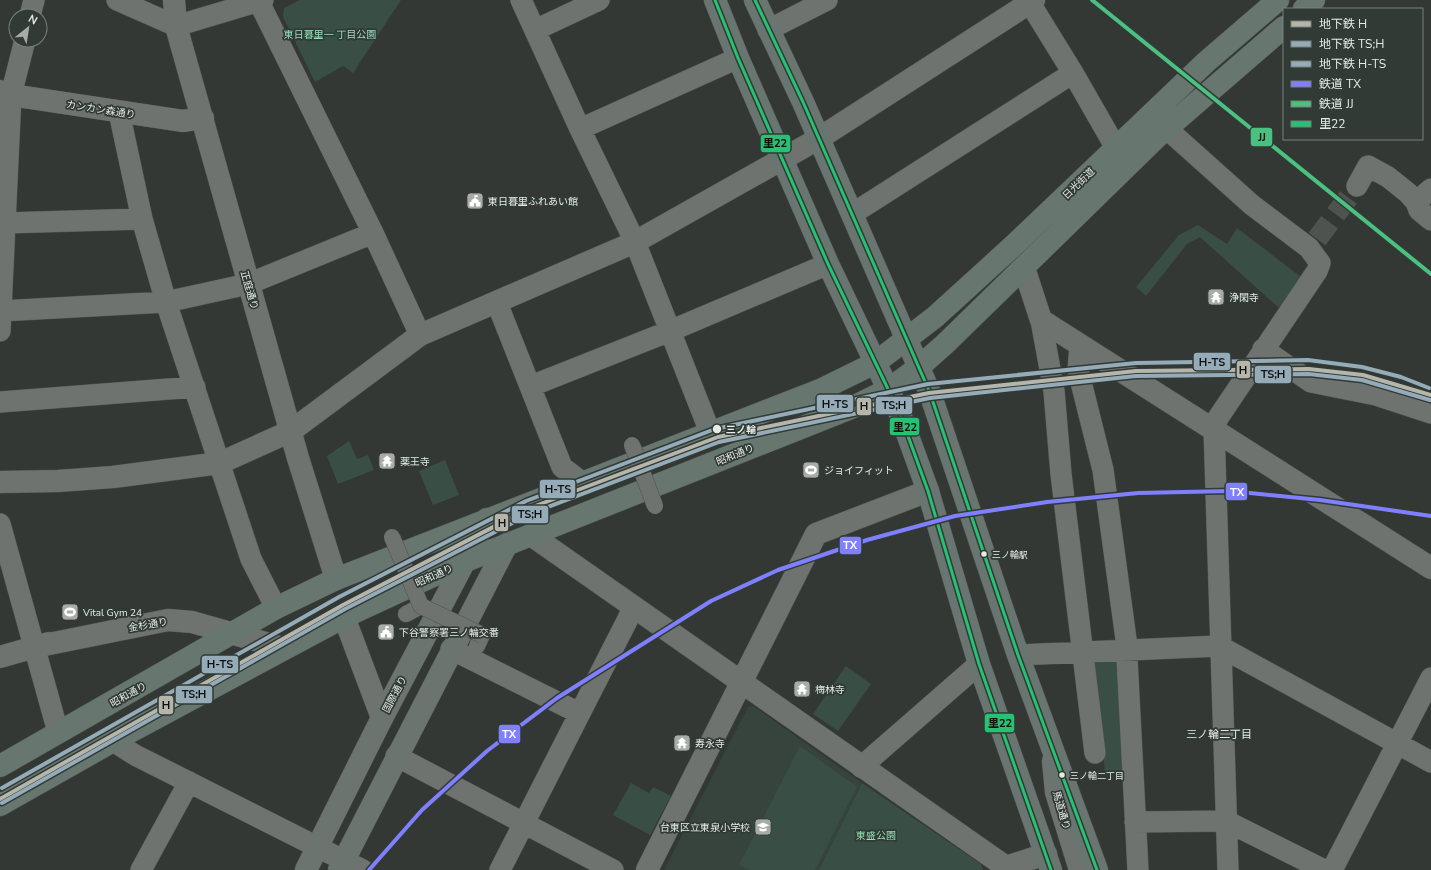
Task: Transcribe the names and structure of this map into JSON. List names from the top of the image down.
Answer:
{
  "streets": {
    "highway": ["日光街道", "昭和通り"],
    "main road": ["国際通り"],
    "street": [
      "カンカン森通り",
      "正庭通り",
      "金杉通り",
      "馬道通り"
    ]
  },
  "crossings": [
    ["カンカン森通り", "正庭通り"],
    ["日光街道", "昭和通り"],
    ["正庭通り", "昭和通り"],
    ["昭和通り", "金杉通り"],
    ["昭和通り", "国際通り"]
  ],
  "districts": ["三ノ輪二丁目"],
  "parks": ["東日暮里一 丁目公園", "東盛公園"],
  "places": {
    "public building": ["東日暮里ふれあい館", "下谷警察署三ノ輪交番"],
    "temple": [
      "浄閑寺",
      "薬王寺",
      "梅林寺",
      "寿永寺"
    ],
    "other": ["三ノ輪", "三ノ輪駅", "三ノ輪二丁目"],
    "sports": ["ジョイフィット", "Vital Gym 24"],
    "school or university": ["台東区立東泉小学校"]
  },
  "lines": [
    "rail line JJ",
    "transit line 里22",
    "metro line H-TS",
    "metro line H",
    "metro line TS;H",
    "rail line TX"
  ],
  "legend": [
    "地下鉄 H",
    "地下鉄 TS;H",
    "地下鉄 H-TS",
    "鉄道 TX",
    "鉄道 JJ",
    "里22"
  ],
  "north": "top right"
}
